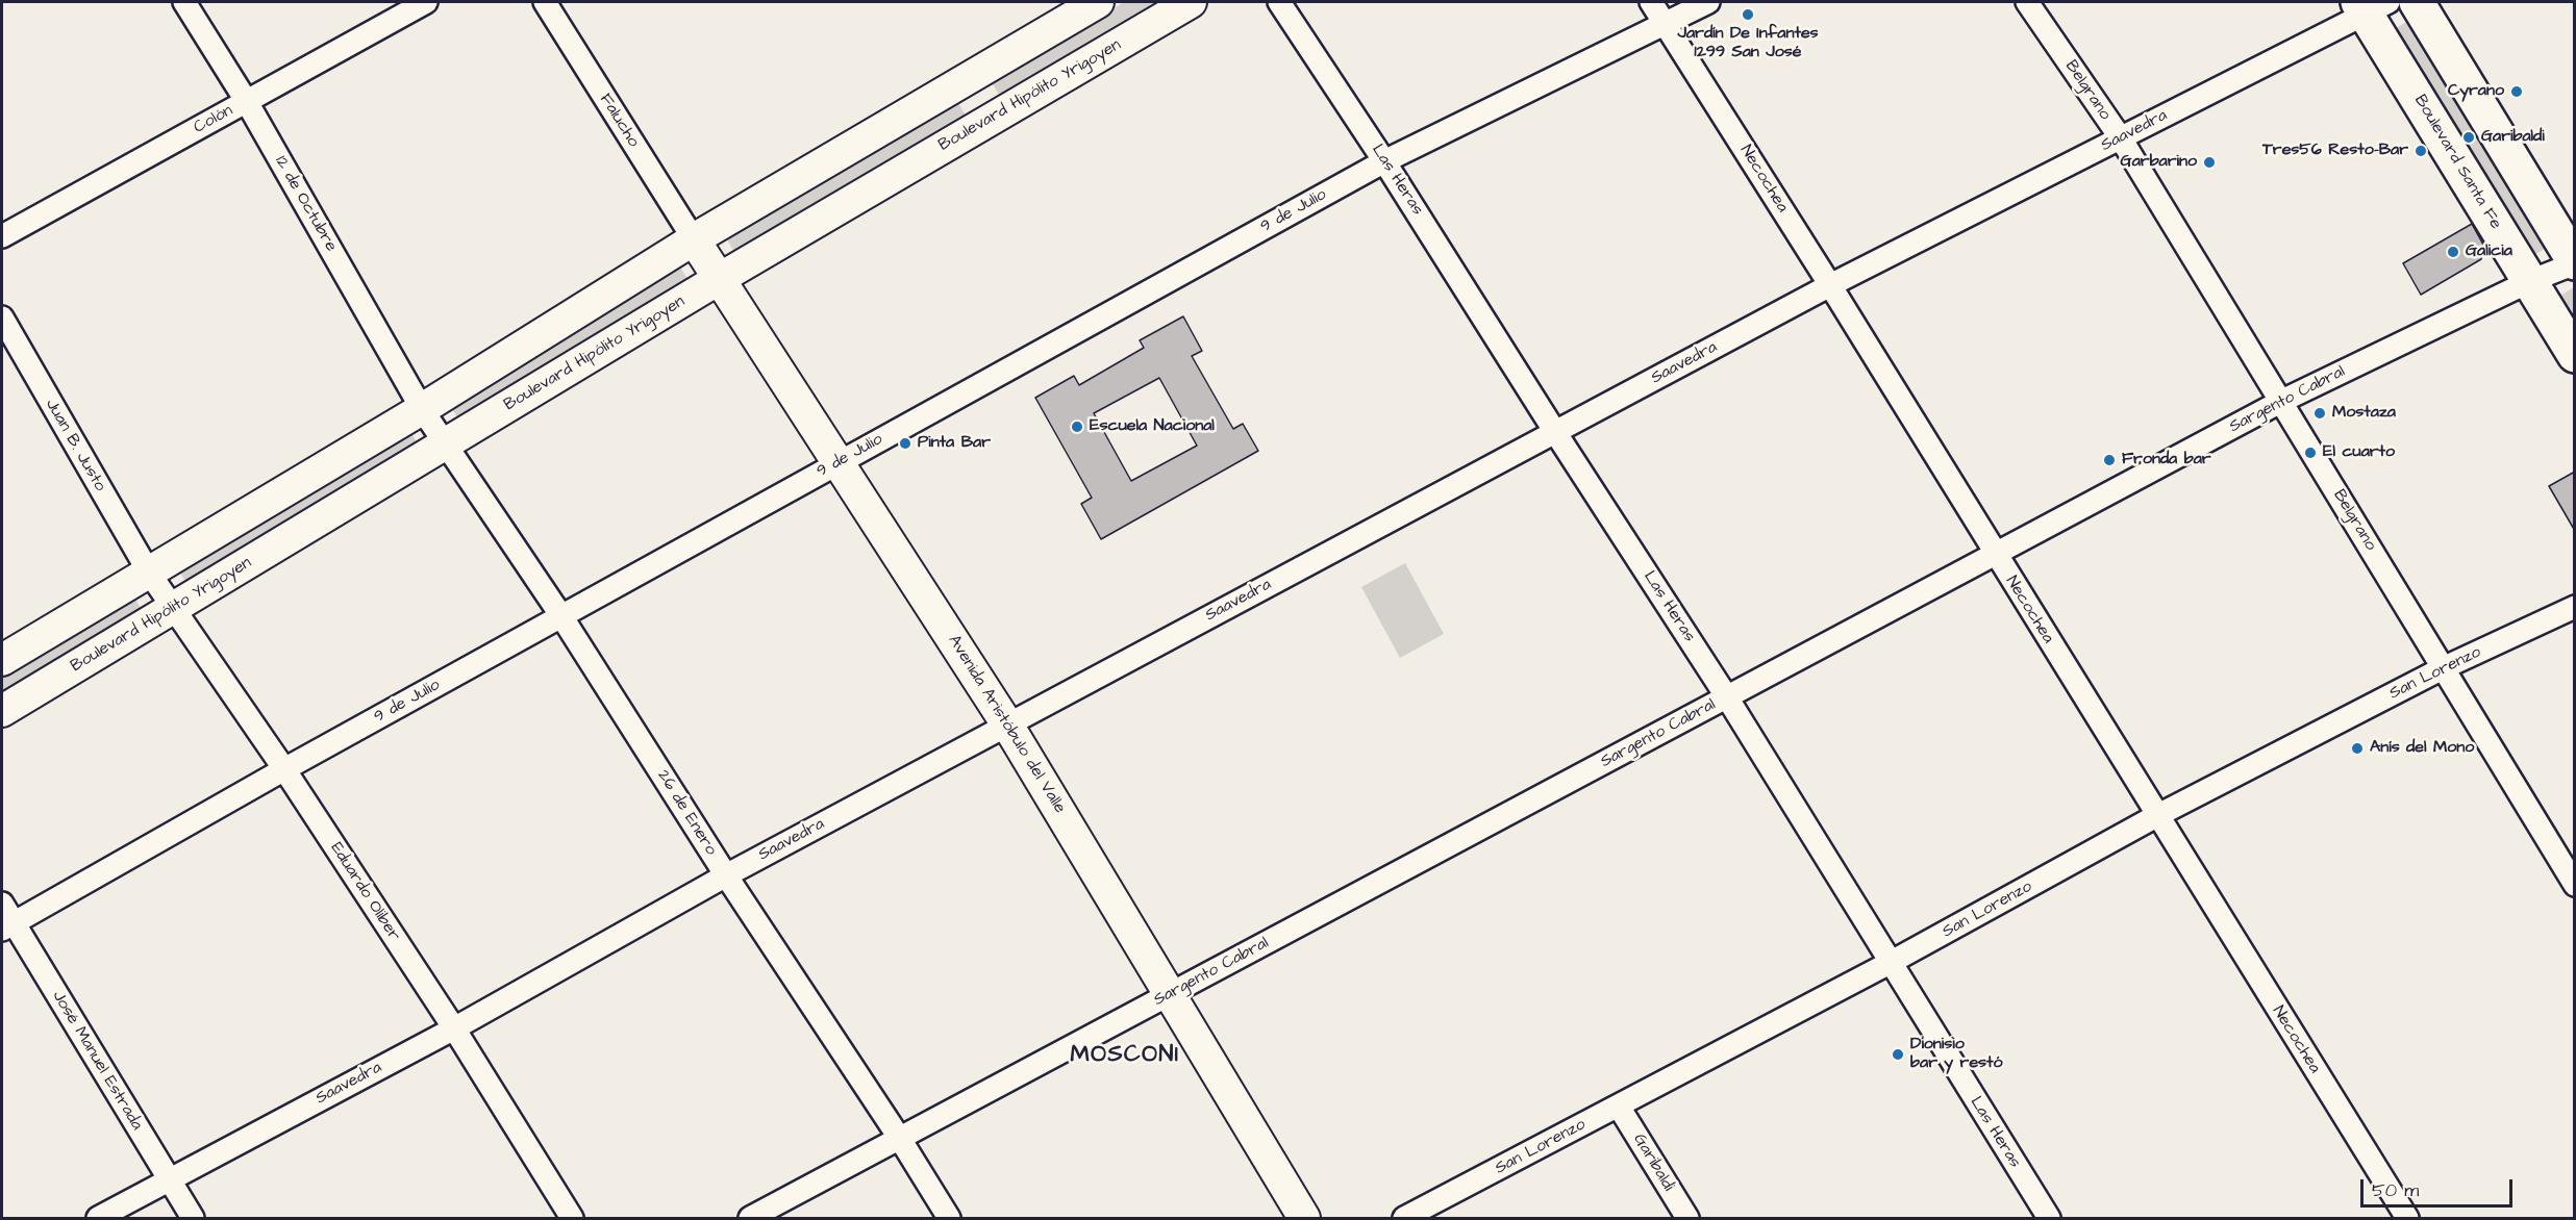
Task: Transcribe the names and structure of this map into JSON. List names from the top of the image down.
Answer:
{
  "streets": {
    "main road": ["Boulevard Hipólito Yrigoyen", "Boulevard Santa Fe", "Avenida Aristóbulo del Valle"],
    "street": [
      "Belgrano",
      "Colón",
      "Falucho",
      "Saavedra",
      "Necochea",
      "Las Heras",
      "12 de Octubre",
      "9 de Julio",
      "Sargento Cabral",
      "Juan B. Justo",
      "San Lorenzo",
      "26 de Enero",
      "Eduardo Oliber",
      "José Manuel Estrada",
      "Garibaldi"
    ]
  },
  "crossings": [
    ["Belgrano", "Saavedra"],
    ["Belgrano", "Sargento Cabral"],
    ["Belgrano", "San Lorenzo"],
    ["Boulevard Hipólito Yrigoyen", "Avenida Aristóbulo del Valle"],
    ["Boulevard Hipólito Yrigoyen", "26 de Enero"],
    ["Boulevard Hipólito Yrigoyen", "Eduardo Oliber"],
    ["Colón", "12 de Octubre"],
    ["Falucho", "Avenida Aristóbulo del Valle"],
    ["Saavedra", "Boulevard Santa Fe"],
    ["Saavedra", "Necochea"],
    ["Saavedra", "Las Heras"],
    ["Saavedra", "Avenida Aristóbulo del Valle"],
    ["Saavedra", "26 de Enero"],
    ["Saavedra", "Eduardo Oliber"],
    ["Saavedra", "José Manuel Estrada"],
    ["Boulevard Santa Fe", "Sargento Cabral"],
    ["Necochea", "9 de Julio"],
    ["Necochea", "Sargento Cabral"],
    ["Necochea", "San Lorenzo"],
    ["Las Heras", "9 de Julio"],
    ["Las Heras", "Sargento Cabral"],
    ["Las Heras", "San Lorenzo"],
    ["12 de Octubre", "26 de Enero"],
    ["9 de Julio", "Avenida Aristóbulo del Valle"],
    ["9 de Julio", "26 de Enero"],
    ["9 de Julio", "Eduardo Oliber"],
    ["9 de Julio", "José Manuel Estrada"],
    ["Sargento Cabral", "Avenida Aristóbulo del Valle"],
    ["Sargento Cabral", "26 de Enero"],
    ["Juan B. Justo", "Eduardo Oliber"],
    ["San Lorenzo", "Garibaldi"]
  ],
  "districts": ["MOSCONI"],
  "places": [
    "Jardín De Infantes 1299 San José",
    "Cyrano",
    "Garibaldi",
    "Tres56 Resto-Bar",
    "Garbarino",
    "Galicia",
    "Mostaza",
    "Escuela Nacional",
    "Pinta Bar",
    "El cuarto",
    "Fronda bar",
    "Anís del Mono",
    "Dionisio bar y restó"
  ],
  "scale_bar": "50 m"
}
